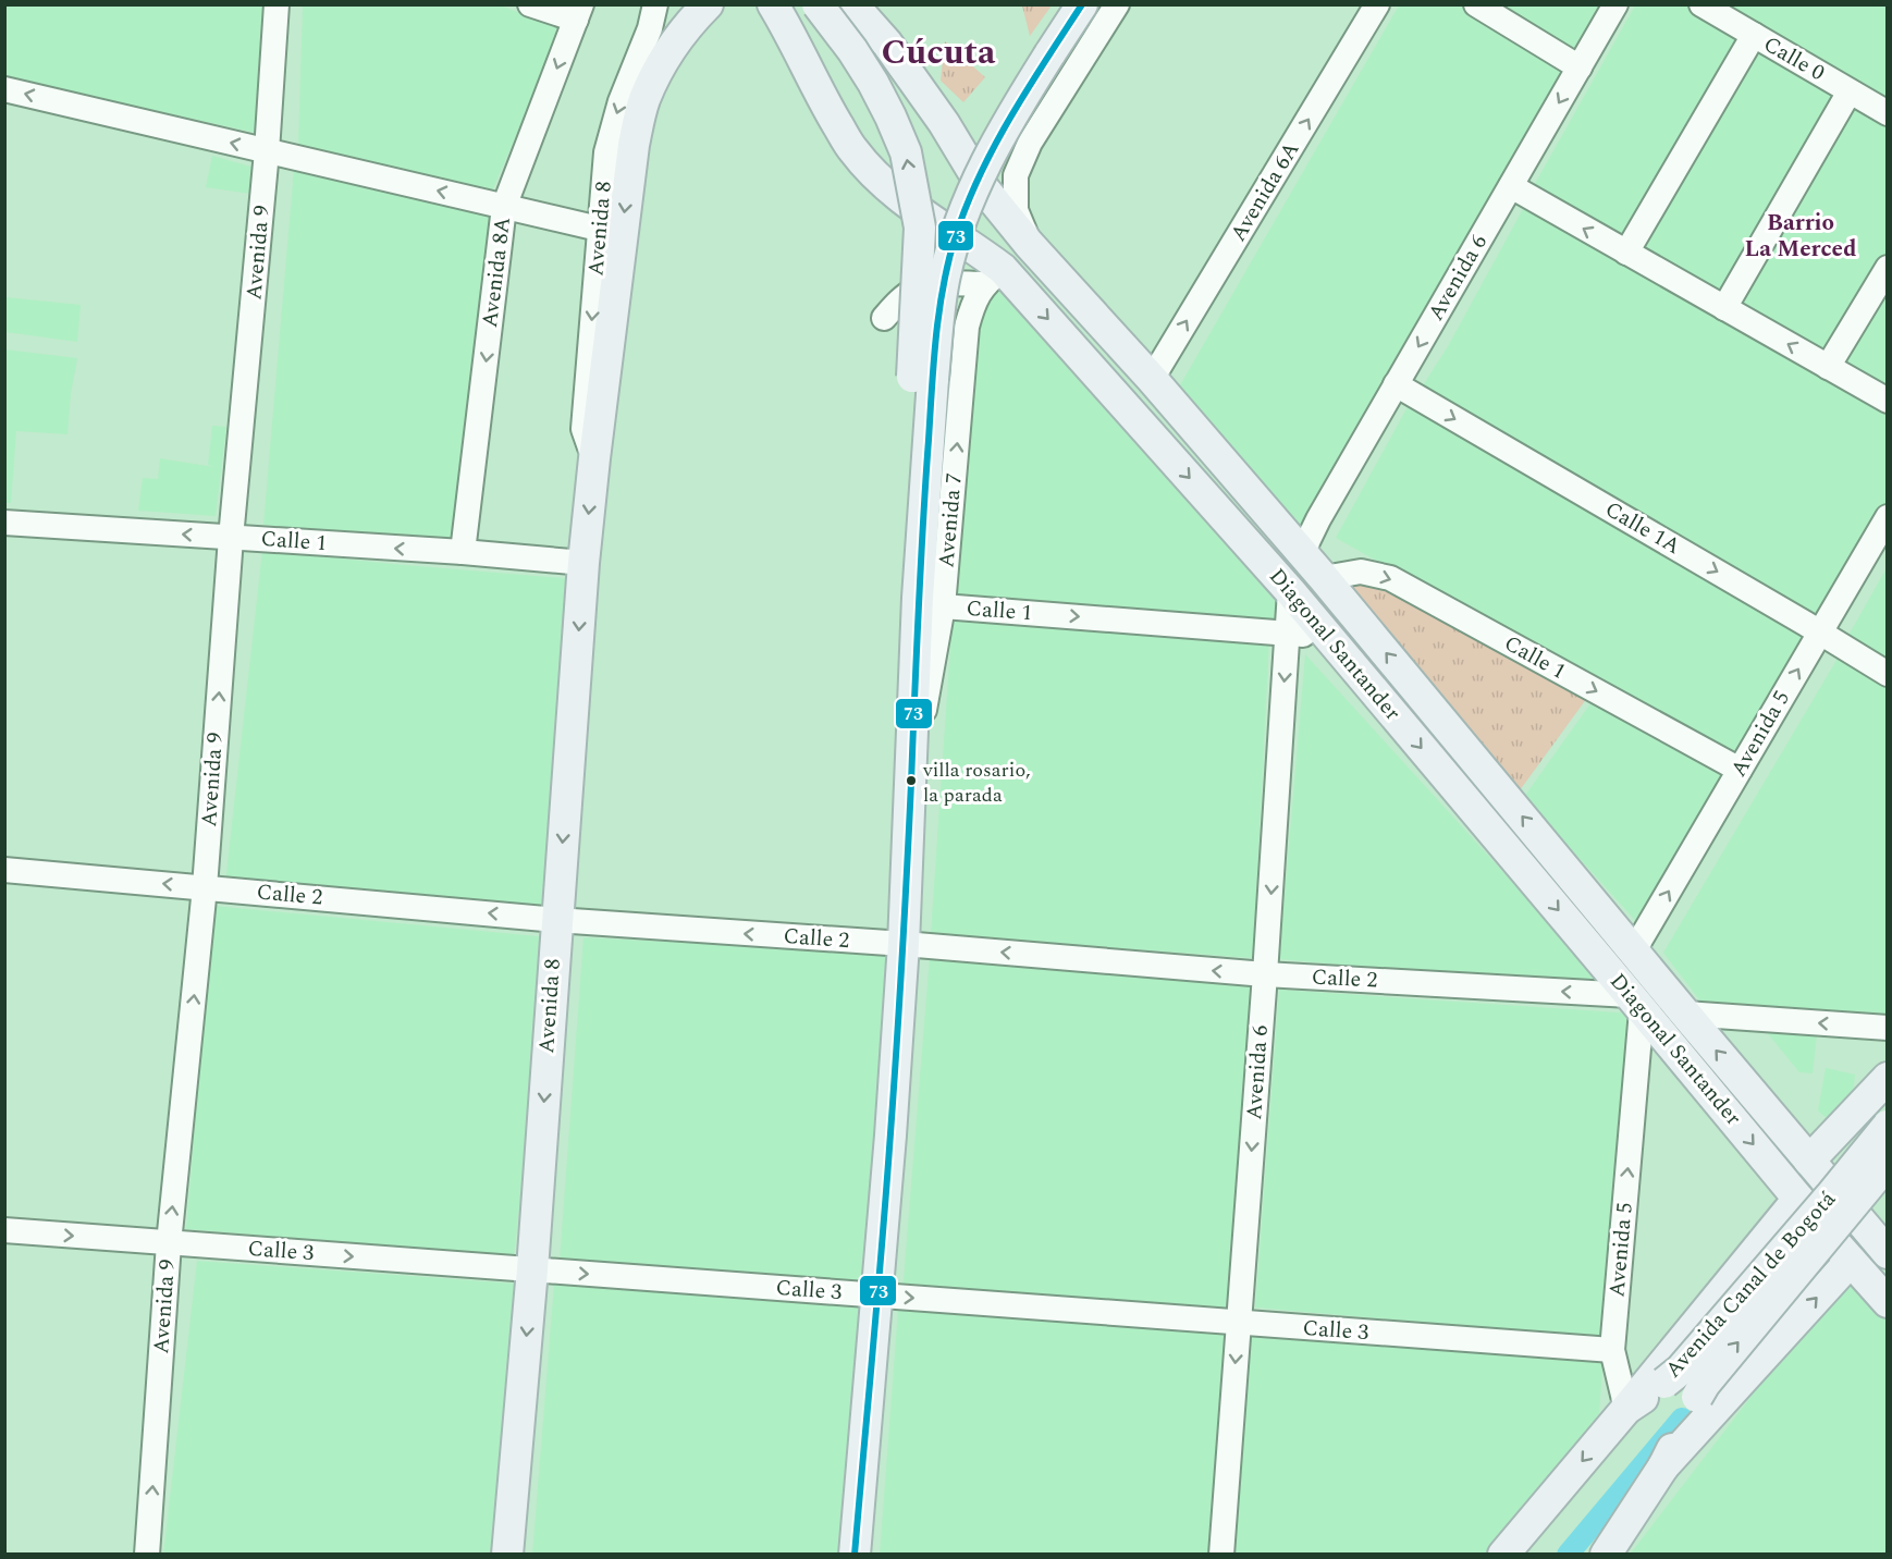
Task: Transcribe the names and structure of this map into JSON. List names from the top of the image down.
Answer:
{
  "streets": {
    "main road": [
      "Avenida 8",
      "Avenida 7",
      "Diagonal Santander",
      "Avenida Canal de Bogotá"
    ],
    "street": [
      "Calle 0",
      "Avenida 6A",
      "Avenida 9",
      "Avenida 8A",
      "Avenida 6",
      "Calle 1A",
      "Calle 1",
      "Avenida 5",
      "Calle 2",
      "Calle 3"
    ]
  },
  "crossings": [
    ["Avenida 6A", "Diagonal Santander"],
    ["Avenida 8", "Calle 1"],
    ["Avenida 8", "Calle 2"],
    ["Avenida 8", "Calle 3"],
    ["Avenida 9", "Calle 1"],
    ["Avenida 9", "Calle 2"],
    ["Avenida 9", "Calle 3"],
    ["Avenida 8A", "Calle 1"],
    ["Avenida 6", "Calle 1A"],
    ["Avenida 6", "Calle 1"],
    ["Avenida 6", "Diagonal Santander"],
    ["Avenida 6", "Calle 2"],
    ["Avenida 6", "Calle 3"],
    ["Avenida 7", "Calle 1"],
    ["Avenida 7", "Diagonal Santander"],
    ["Avenida 7", "Calle 2"],
    ["Avenida 7", "Calle 3"],
    ["Calle 1A", "Avenida 5"],
    ["Calle 1", "Diagonal Santander"],
    ["Calle 1", "Avenida 5"],
    ["Diagonal Santander", "Avenida 5"],
    ["Diagonal Santander", "Calle 2"],
    ["Avenida 5", "Calle 2"],
    ["Avenida 5", "Calle 3"],
    ["Avenida 5", "Avenida Canal de Bogotá"]
  ],
  "one_way": [
    "Avenida 6A",
    "Avenida 8",
    "Avenida 9",
    "Avenida 8A",
    "Avenida 6",
    "Calle 1A",
    "Avenida 5",
    "Calle 2",
    "Calle 3"
  ],
  "districts": ["Cúcuta", "Barrio La Merced"],
  "places": ["villa rosario, la parada"],
  "lines": ["transit line 73"]
}
